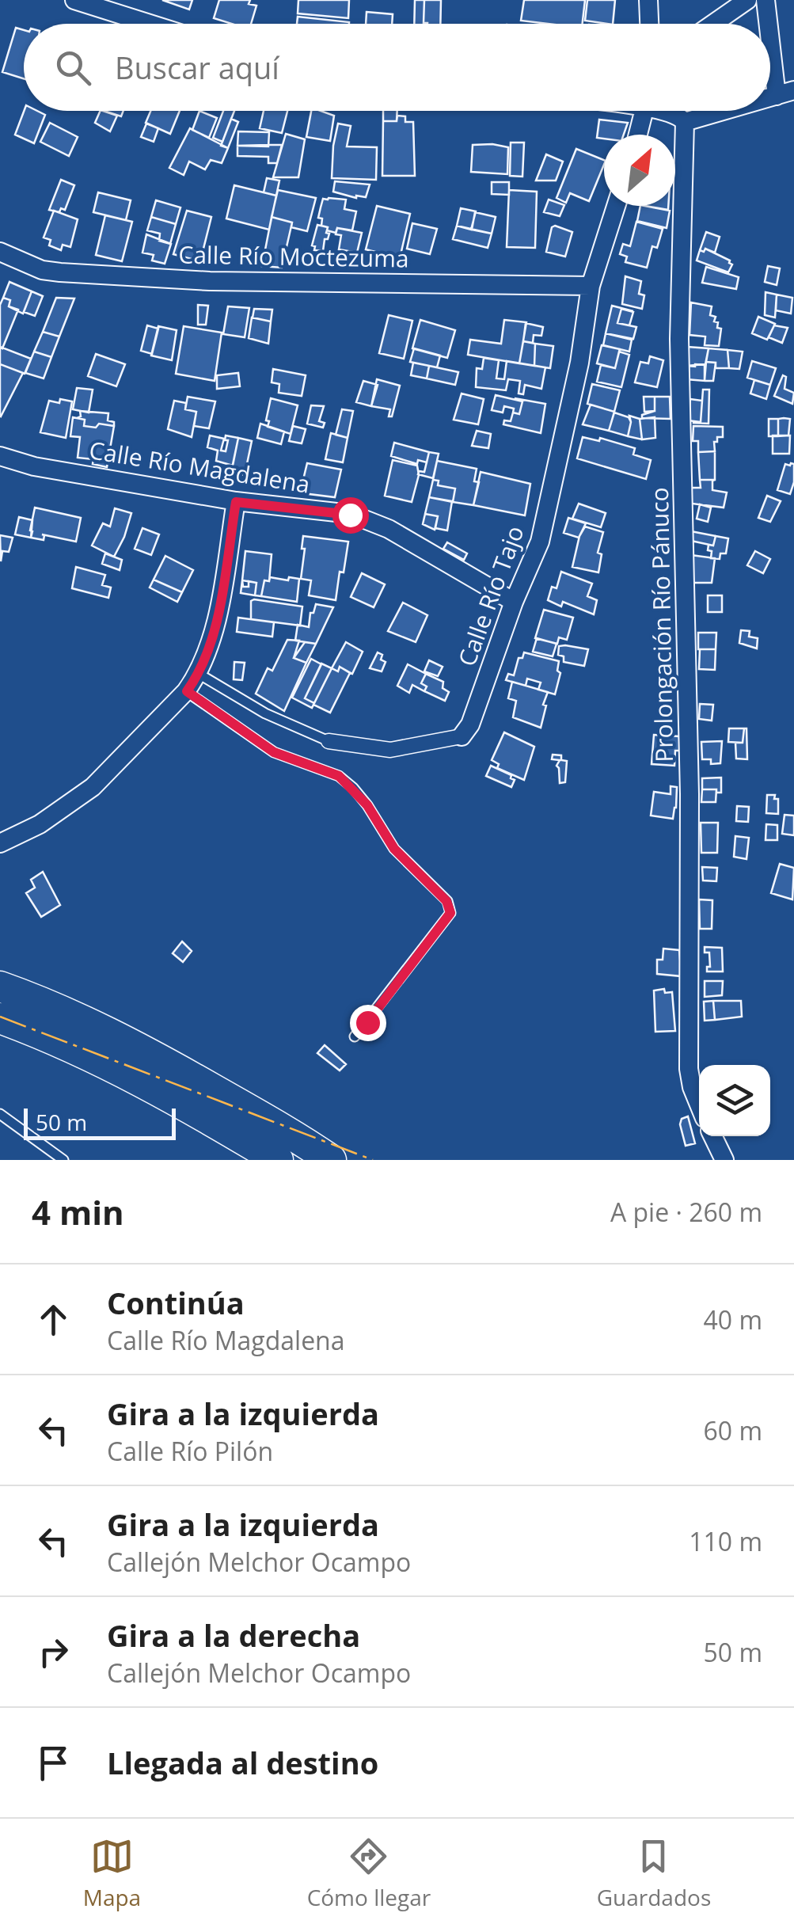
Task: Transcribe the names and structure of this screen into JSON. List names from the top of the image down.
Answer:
{
  "streets": {
    "street": [
      "Calle Río Moctezuma",
      "Calle Río Magdalena",
      "Calle Río Tajo",
      "Prolongación Río Pánuco"
    ]
  },
  "crossings": [
    ["Calle Río Moctezuma", "Calle Río Tajo"],
    ["Calle Río Magdalena", "Calle Río Tajo"]
  ],
  "scale_bar": "50 m",
  "north": "top right",
  "page": {
    "search": "Buscar aquí",
    "scale": "50 m",
    "heading": ["4 min", "A pie · 260 m"],
    "list": [
      ["Continúa", "Calle Río Magdalena", "40 m"],
      ["Gira a la izquierda", "Calle Río Pilón", "60 m"],
      ["Gira a la izquierda", "Callejón Melchor Ocampo", "110 m"],
      ["Gira a la derecha", "Callejón Melchor Ocampo", "50 m"],
      "Llegada al destino"
    ],
    "nav": ["Mapa", "Cómo llegar", "Guardados"]
  }
}
